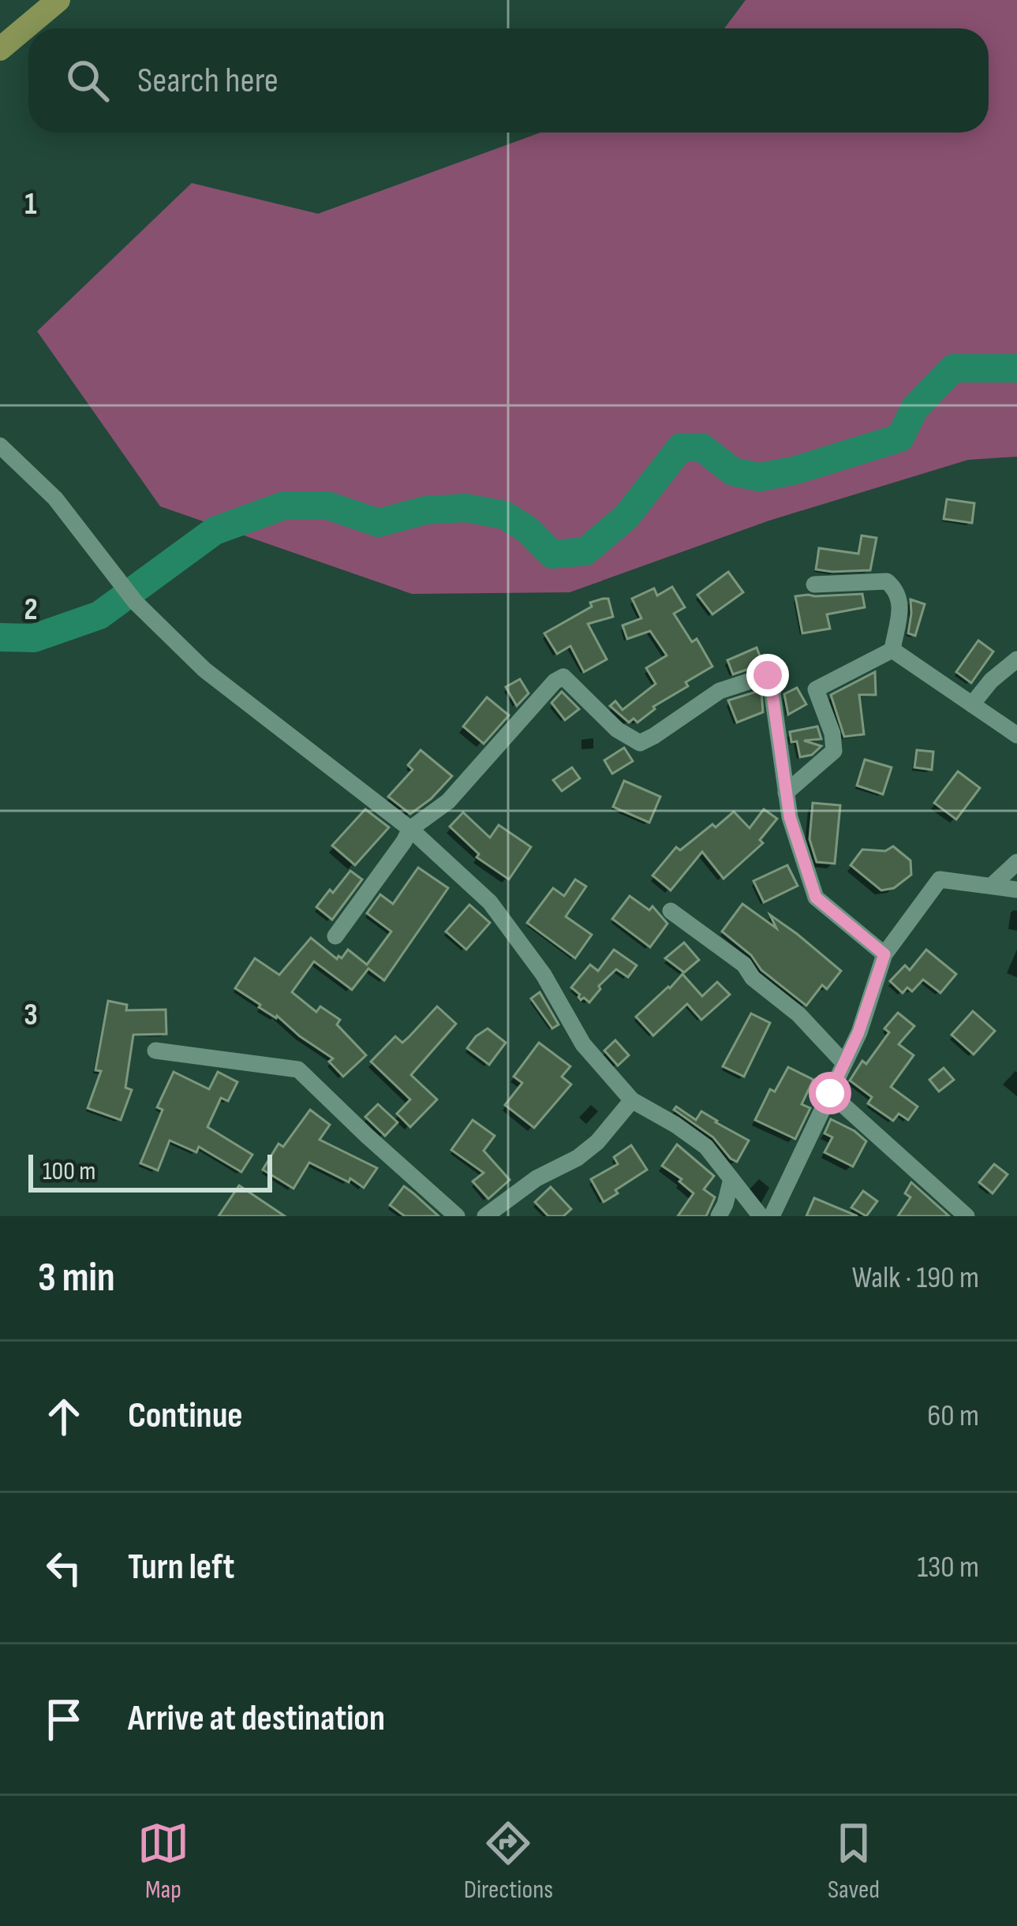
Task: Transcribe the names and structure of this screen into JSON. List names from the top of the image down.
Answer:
{
  "scale_bar": "100 m",
  "page": {
    "search": "Search here",
    "scale": "100 m",
    "heading": ["3 min", "Walk · 190 m"],
    "list": [
      ["Continue", "60 m"],
      ["Turn left", "130 m"],
      "Arrive at destination"
    ],
    "nav": ["Map", "Directions", "Saved"]
  },
  "grid": {
    "rows": ["1", "2", "3"]
  }
}
